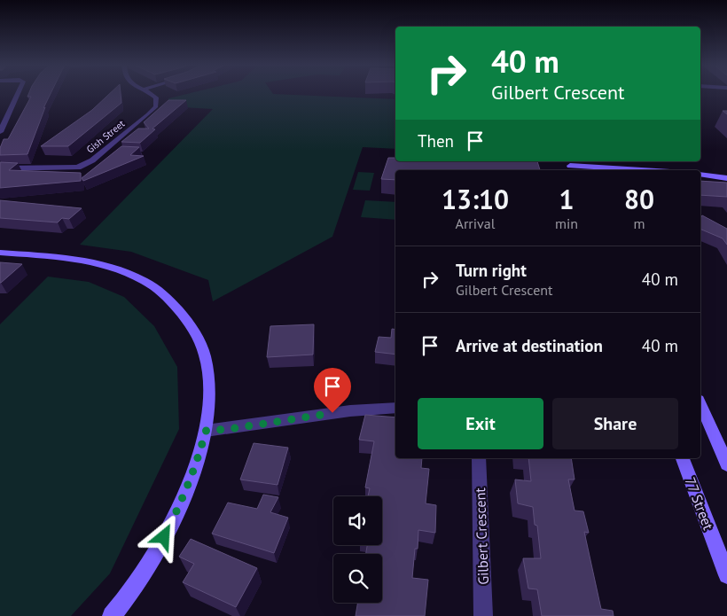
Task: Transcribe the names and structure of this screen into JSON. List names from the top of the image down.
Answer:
{
  "streets": {
    "street": ["Gish Street", "77 Street", "Gilbert Crescent"]
  },
  "page": {
    "turn": ["40 m", "Gilbert Crescent"],
    "then": "Then",
    "eta": [
      "13:10",
      "Arrival",
      "1",
      "min",
      "80",
      "m"
    ],
    "list": [
      {
        "name": "Turn right",
        "note": "Gilbert Crescent",
        "value": "40 m"
      },
      {
        "name": "Arrive at destination",
        "value": "40 m"
      }
    ],
    "buttons": ["Exit", "Share"]
  }
}
